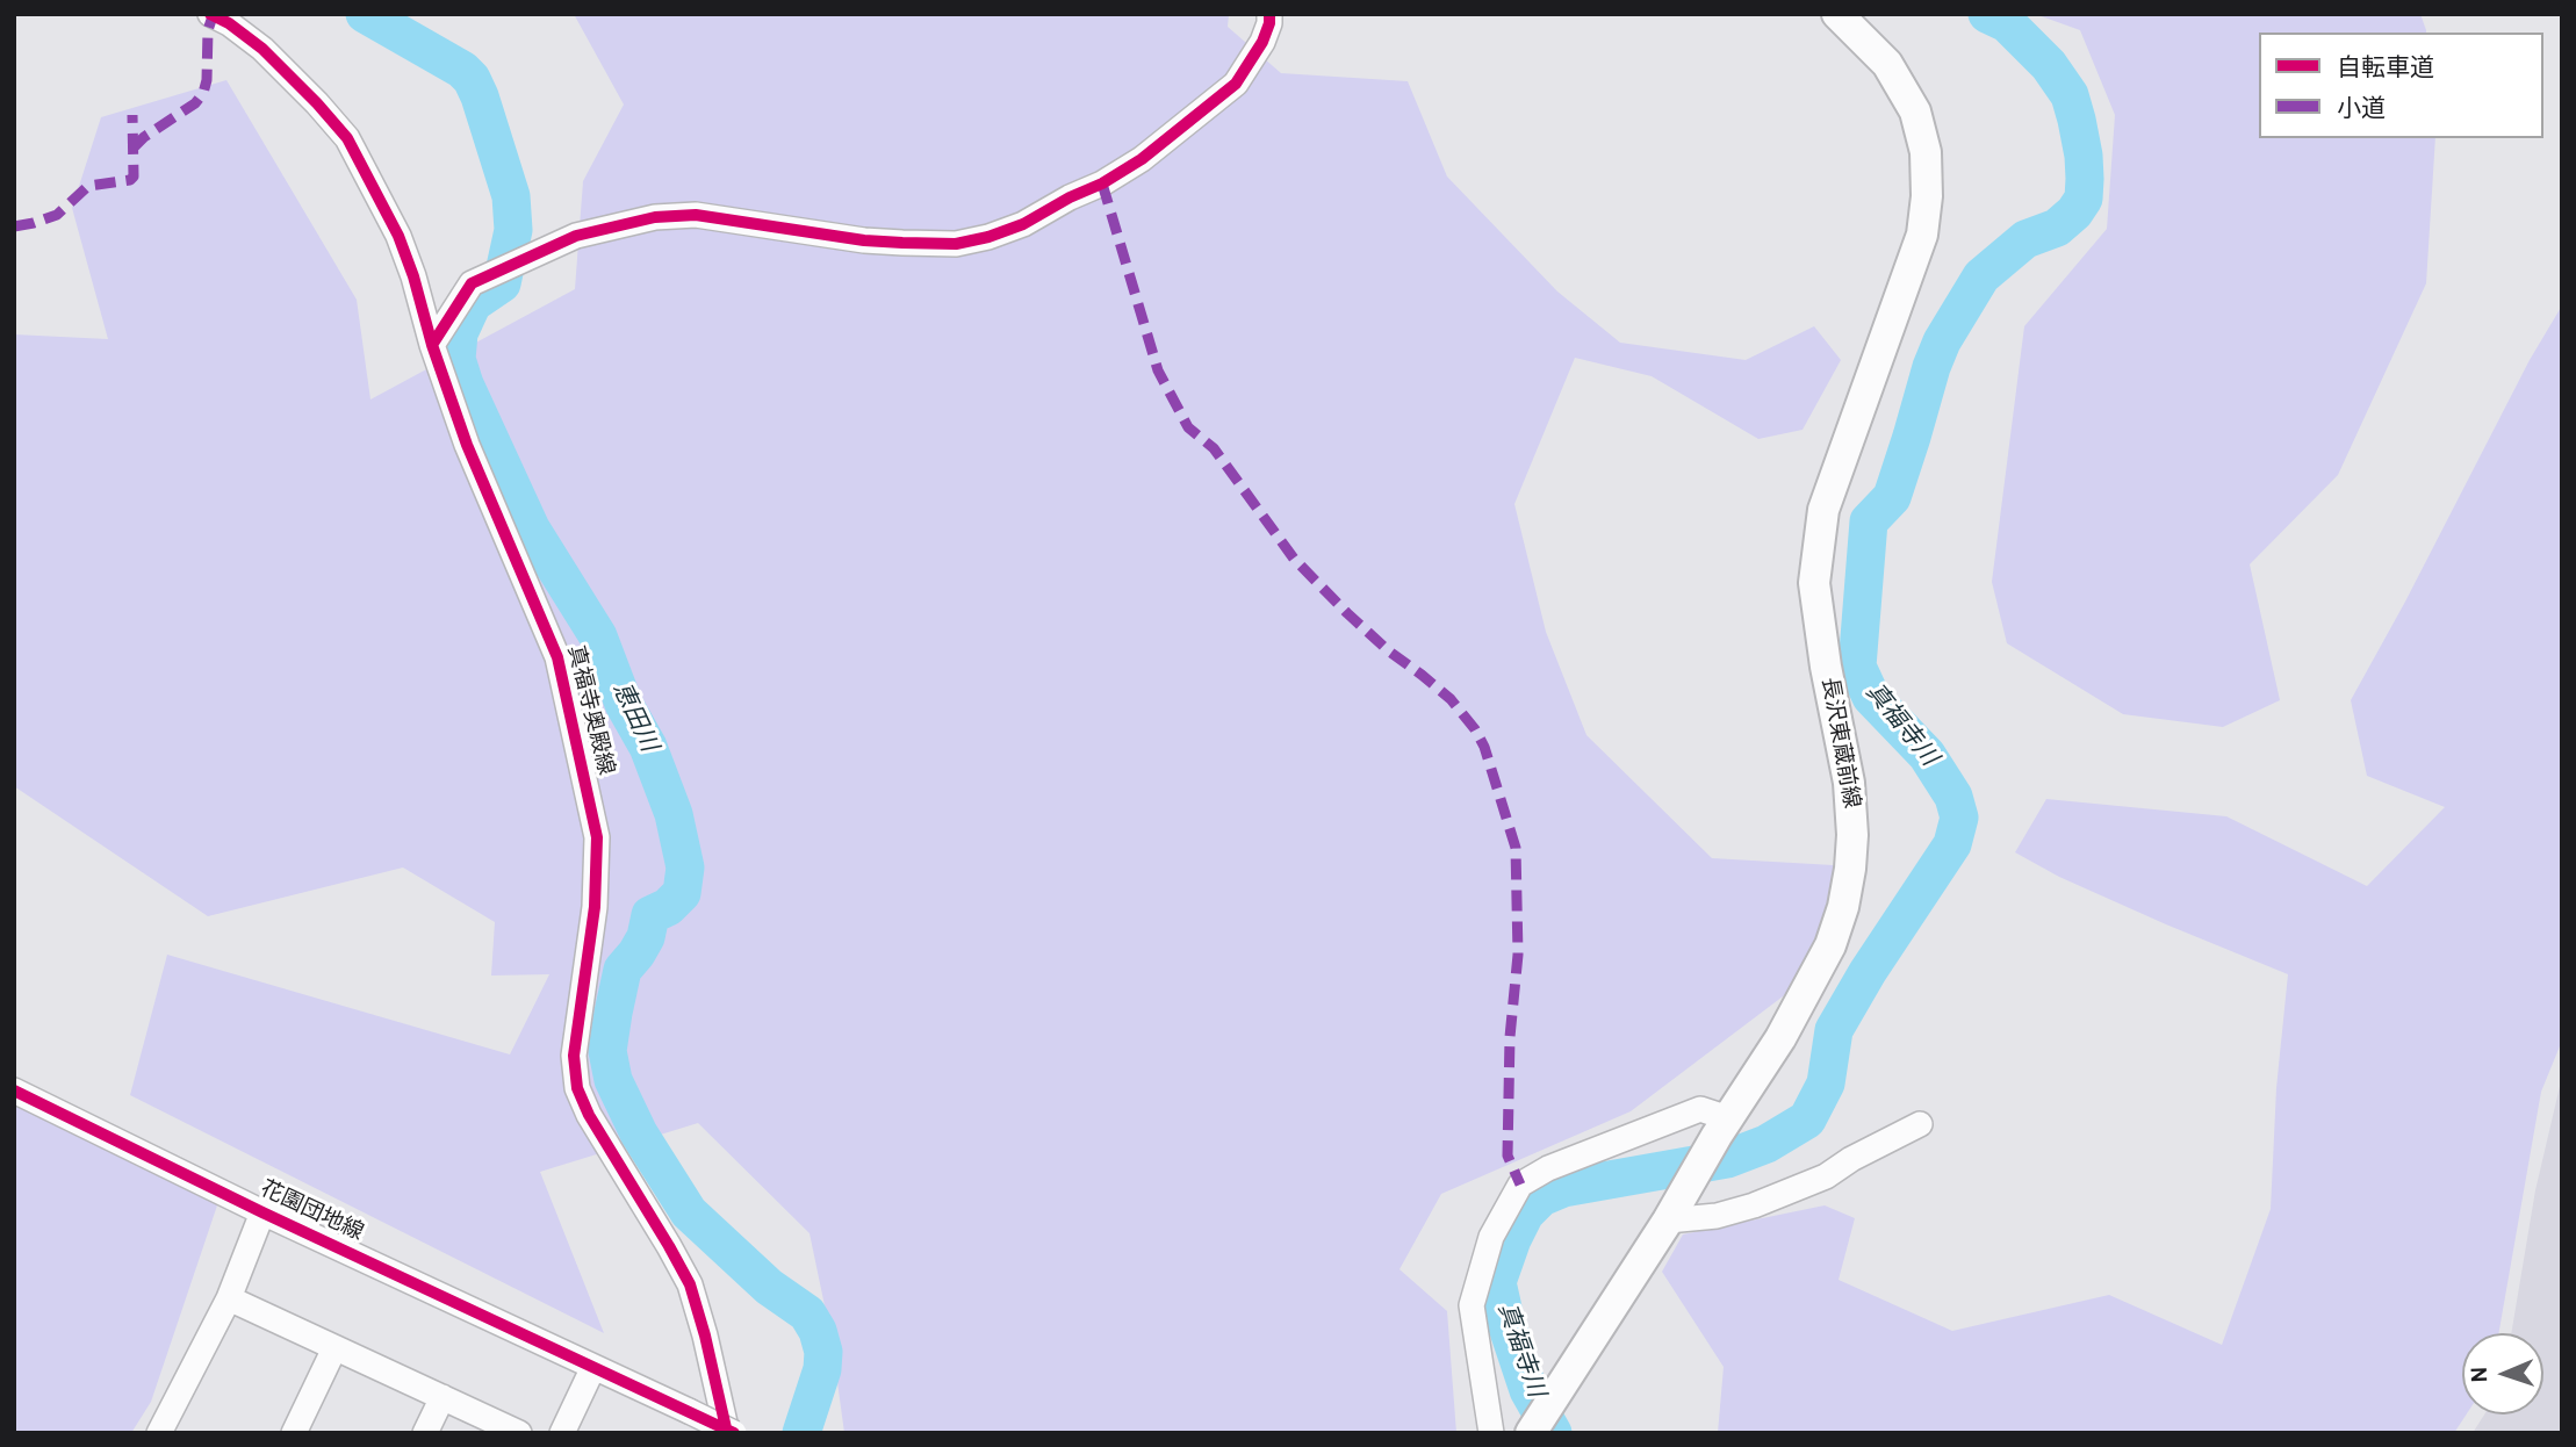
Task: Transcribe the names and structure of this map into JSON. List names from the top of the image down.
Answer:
{
  "streets": {
    "main road": ["長沢東蔵前線"],
    "street": ["真福寺奥殿線", "花園団地線"]
  },
  "water": ["恵田川", "真福寺川"],
  "legend": ["自転車道", "小道"],
  "north": "left"
}
